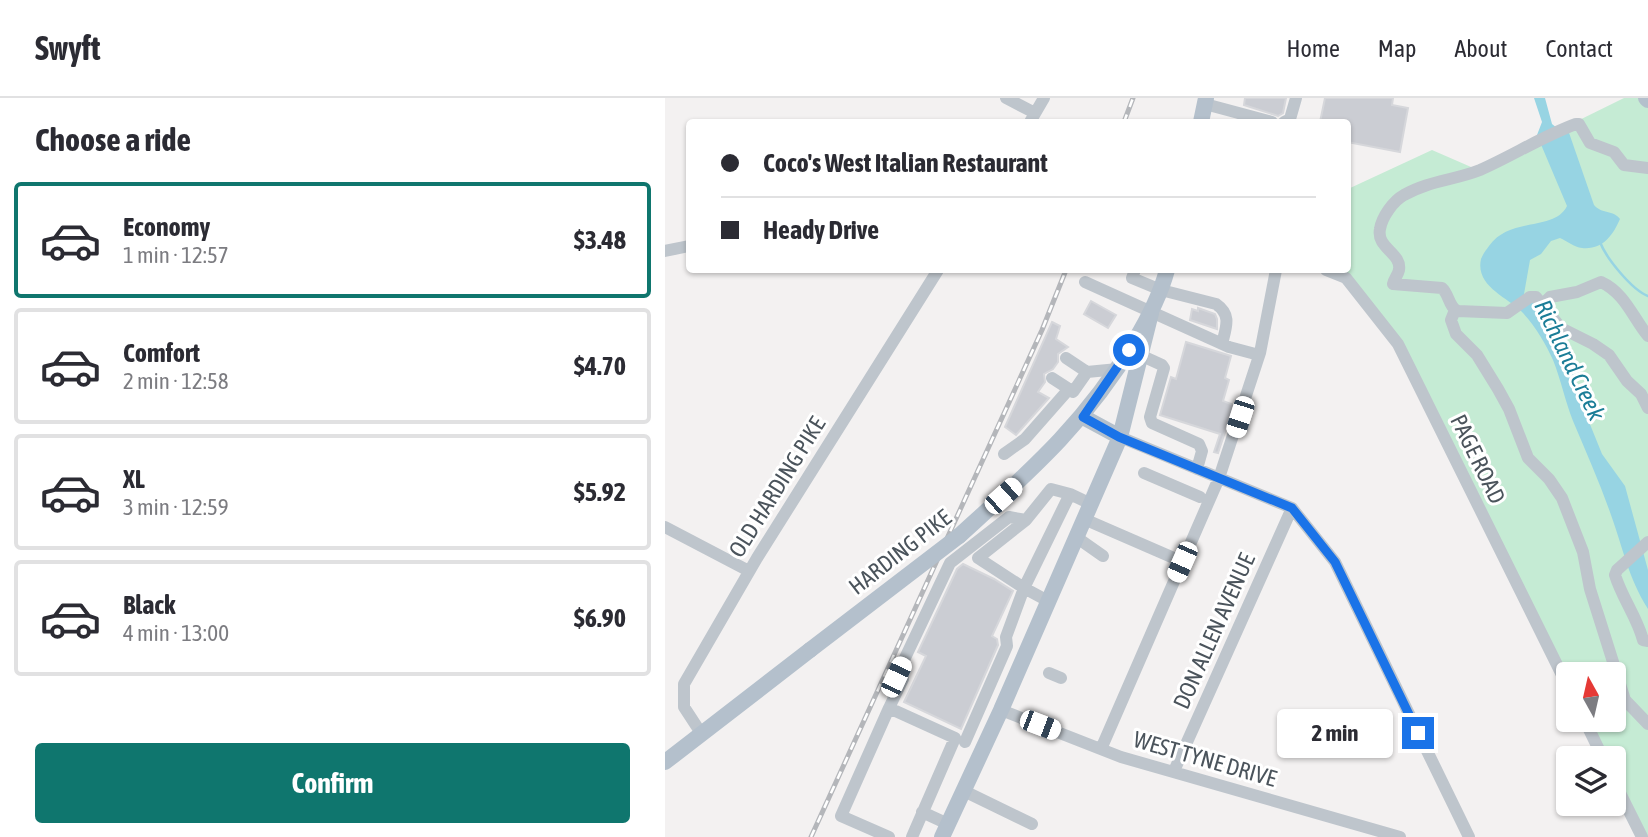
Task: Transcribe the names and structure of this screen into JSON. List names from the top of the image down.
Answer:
{
  "streets": {
    "main road": ["HARDING PIKE"],
    "street": [
      "PAGE ROAD",
      "OLD HARDING PIKE",
      "DON ALLEN AVENUE",
      "WEST TYNE DRIVE"
    ]
  },
  "crossings": [
    ["OLD HARDING PIKE", "HARDING PIKE"],
    ["DON ALLEN AVENUE", "WEST TYNE DRIVE"]
  ],
  "water": ["Richland Creek"],
  "north": "top",
  "page": {
    "header": "Swyft",
    "nav": [
      "Home",
      "Map",
      "About",
      "Contact"
    ],
    "heading": "Choose a ride",
    "banner": ["Coco's West Italian Restaurant", "Heady Drive"],
    "list": [
      {
        "name": "Economy",
        "note": "1 min · 12:57",
        "value": "$3.48"
      },
      {
        "name": "Comfort",
        "note": "2 min · 12:58",
        "value": "$4.70"
      },
      {
        "name": "XL",
        "note": "3 min · 12:59",
        "value": "$5.92"
      },
      {
        "name": "Black",
        "note": "4 min · 13:00",
        "value": "$6.90"
      }
    ],
    "bubble": "2 min",
    "buttons": "Confirm"
  }
}
